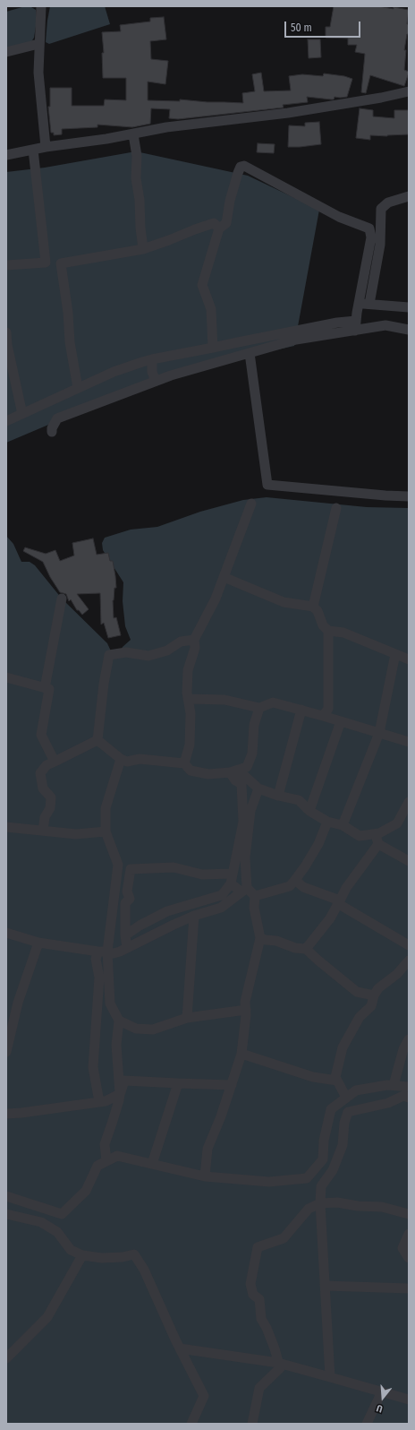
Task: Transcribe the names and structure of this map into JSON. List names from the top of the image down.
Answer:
{
  "scale_bar": "50 m",
  "north": "bottom"
}
